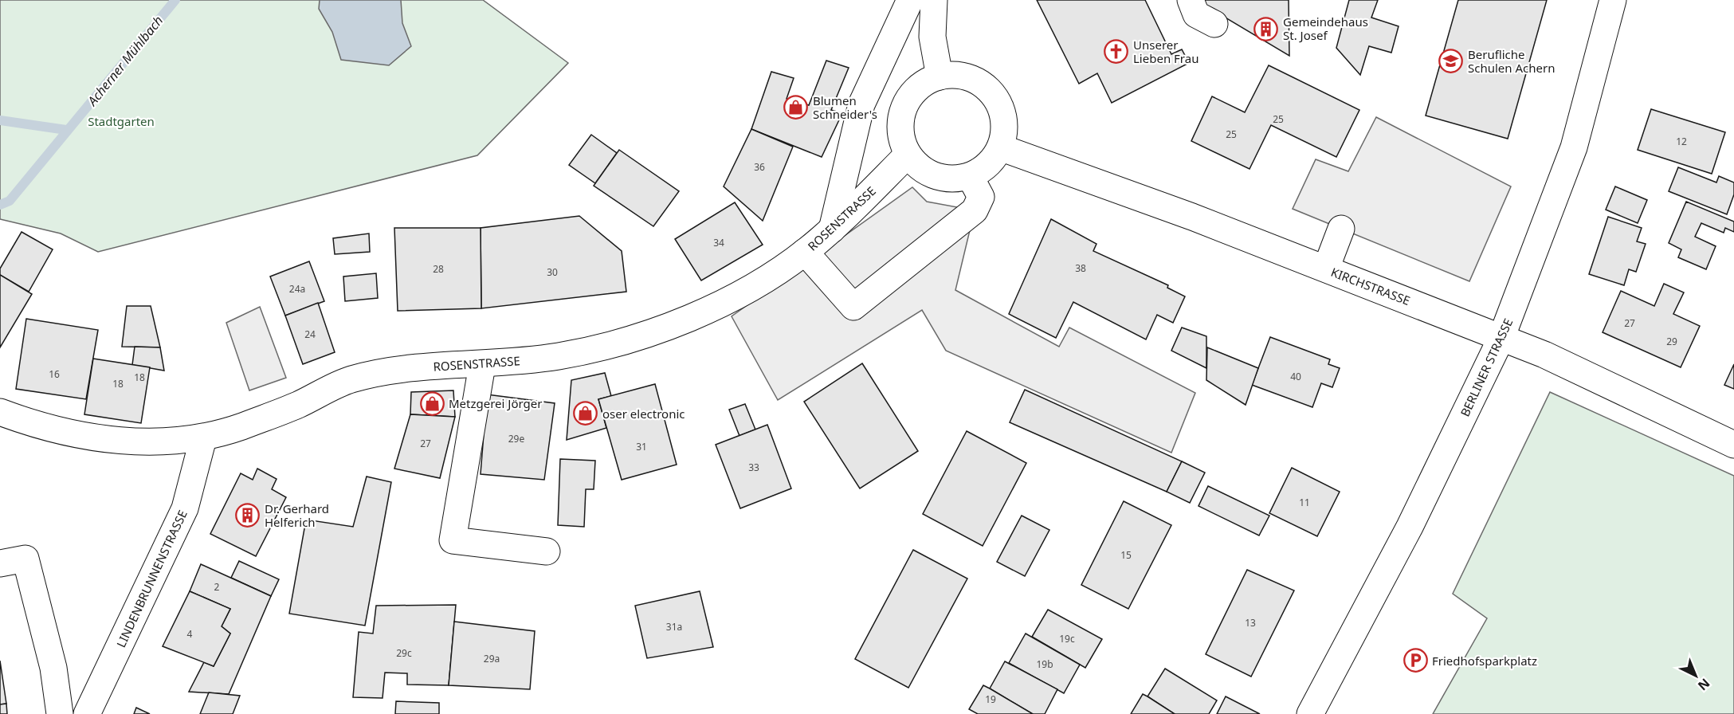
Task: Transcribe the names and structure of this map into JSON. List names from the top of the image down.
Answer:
{
  "streets": {
    "street": [
      "ROSENSTRASSE",
      "KIRCHSTRASSE",
      "BERLINER STRASSE",
      "LINDENBRUNNENSTRASSE"
    ]
  },
  "crossings": [
    ["ROSENSTRASSE", "KIRCHSTRASSE"],
    ["ROSENSTRASSE", "LINDENBRUNNENSTRASSE"],
    ["KIRCHSTRASSE", "BERLINER STRASSE"]
  ],
  "water": ["Acherner Mühlbach"],
  "parks": ["Stadtgarten"],
  "places": {
    "building": ["Gemeindehaus St. Josef", "Dr. Gerhard Helferich"],
    "church": ["Unserer Lieben Frau"],
    "school or university": ["Berufliche Schulen Achern"],
    "shop": ["Blumen Schneider's", "Metzgerei Jörger", "oser electronic"],
    "parking": ["Friedhofsparkplatz"]
  },
  "house_numbers": [
    "25",
    "25",
    "12",
    "36",
    "34",
    "38",
    "28",
    "30",
    "24a",
    "27",
    "24",
    "29",
    "16",
    "40",
    "18",
    "18",
    "29e",
    "27",
    "31",
    "33",
    "11",
    "15",
    "2",
    "13",
    "31a",
    "4",
    "19c",
    "29c",
    "29a",
    "19b",
    "19"
  ],
  "north": "bottom right"
}
